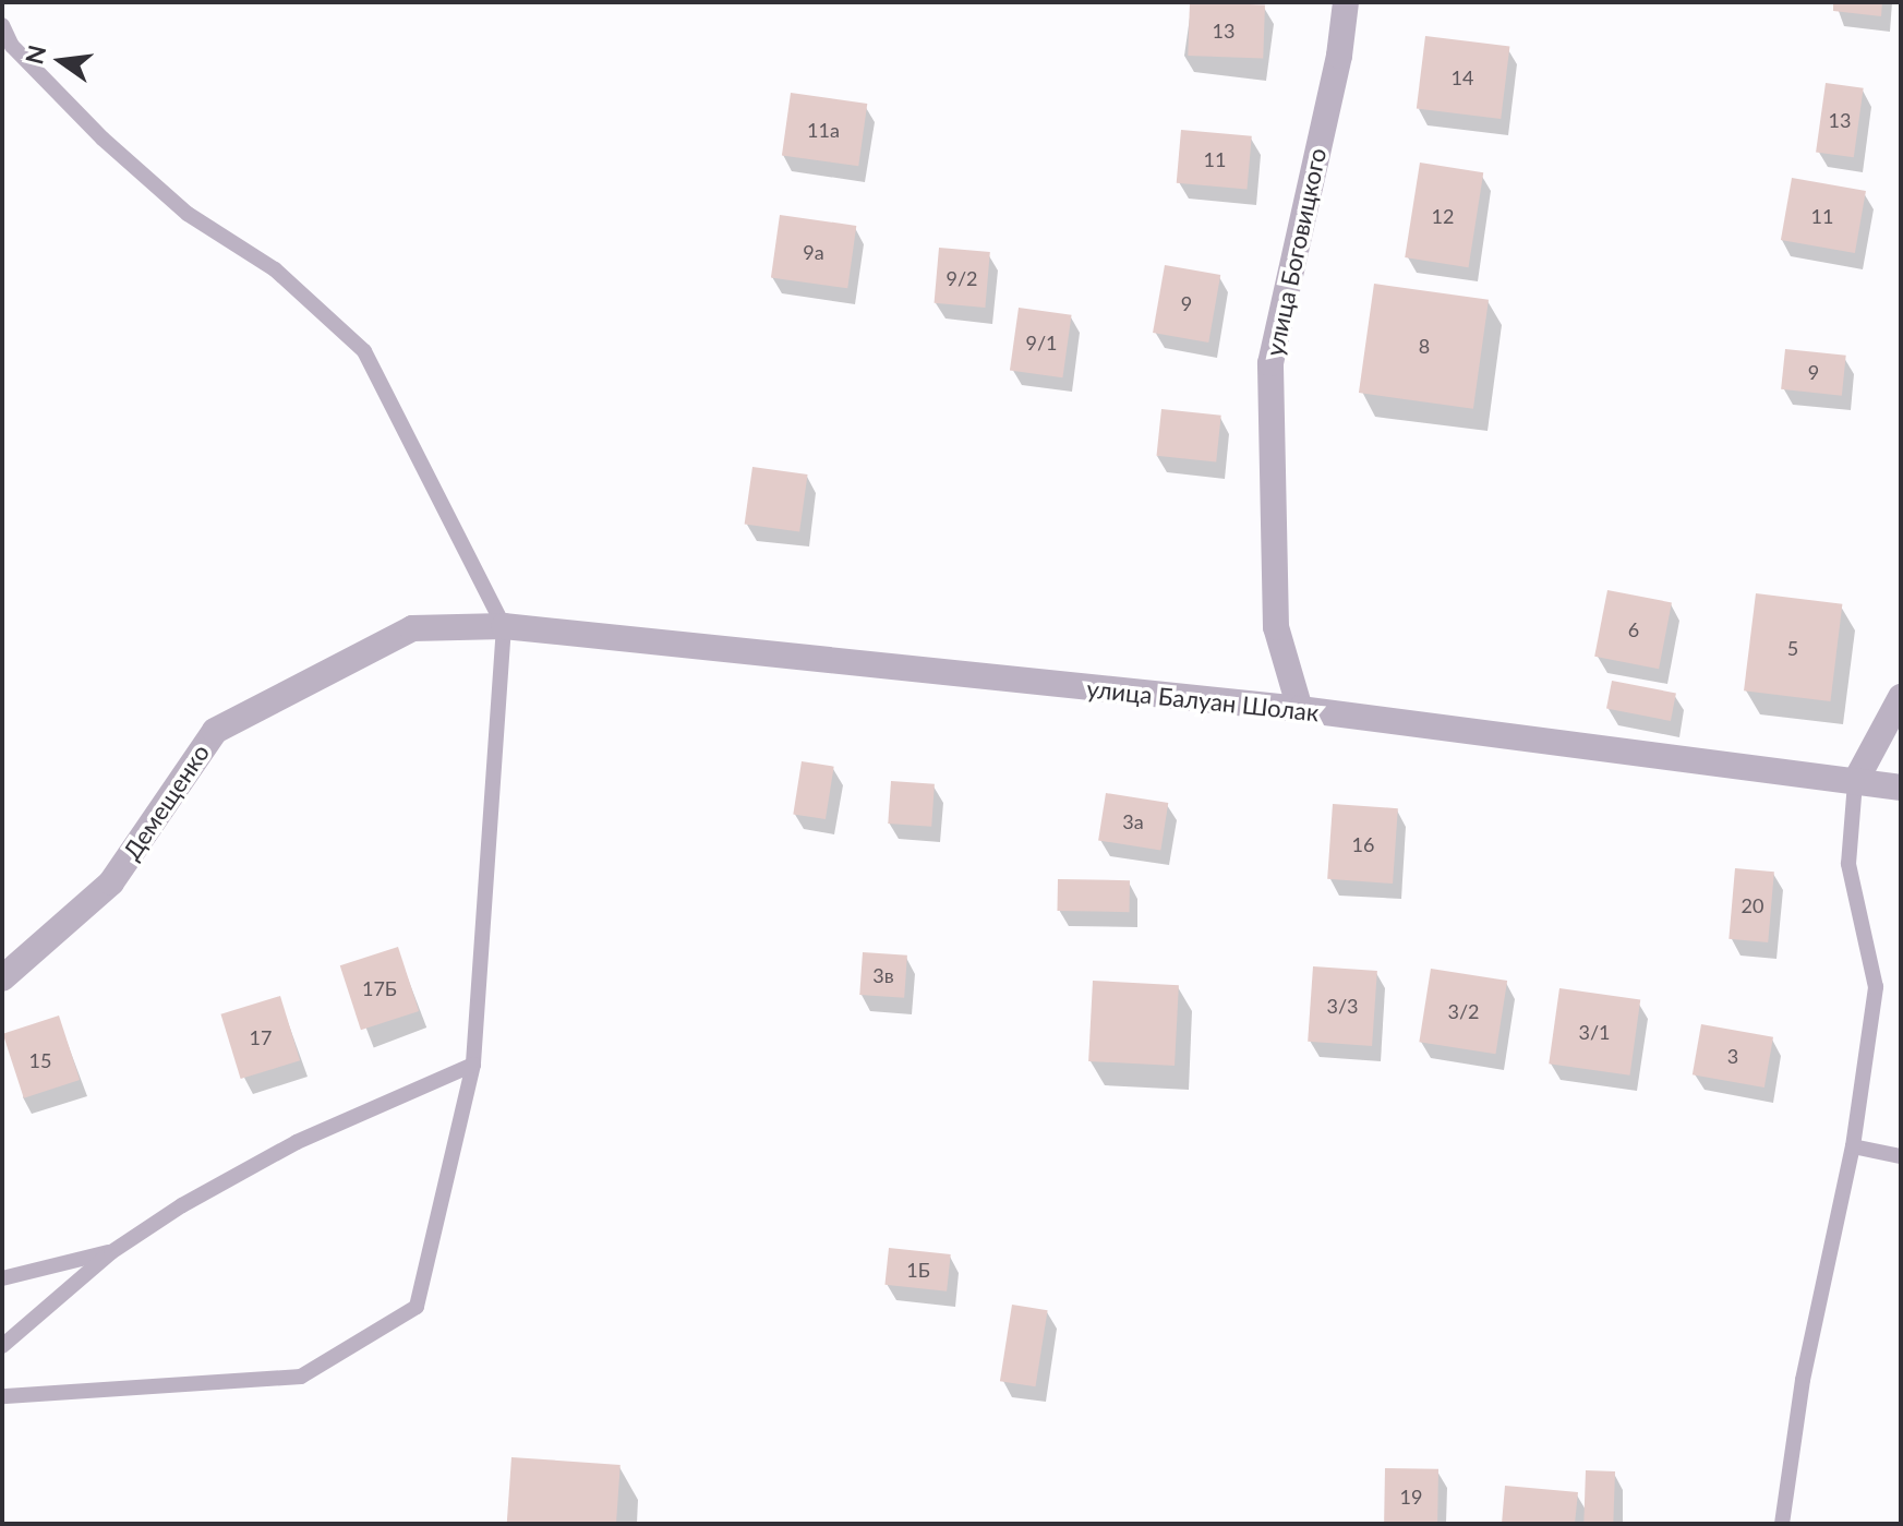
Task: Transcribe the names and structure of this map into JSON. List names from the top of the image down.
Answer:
{
  "streets": {
    "street": ["улица Боговицкого", "улица Балуан Шолак", "Демещенко"]
  },
  "crossings": [
    ["улица Боговицкого", "улица Балуан Шолак"],
    ["улица Балуан Шолак", "Демещенко"]
  ],
  "house_numbers": [
    "13",
    "14",
    "13",
    "11а",
    "11",
    "12",
    "11",
    "9а",
    "9/2",
    "9",
    "9/1",
    "8",
    "9",
    "6",
    "5",
    "3а",
    "16",
    "20",
    "3в",
    "17Б",
    "3/3",
    "3/2",
    "3/1",
    "17",
    "3",
    "15",
    "1Б",
    "19"
  ],
  "north": "left"
}
